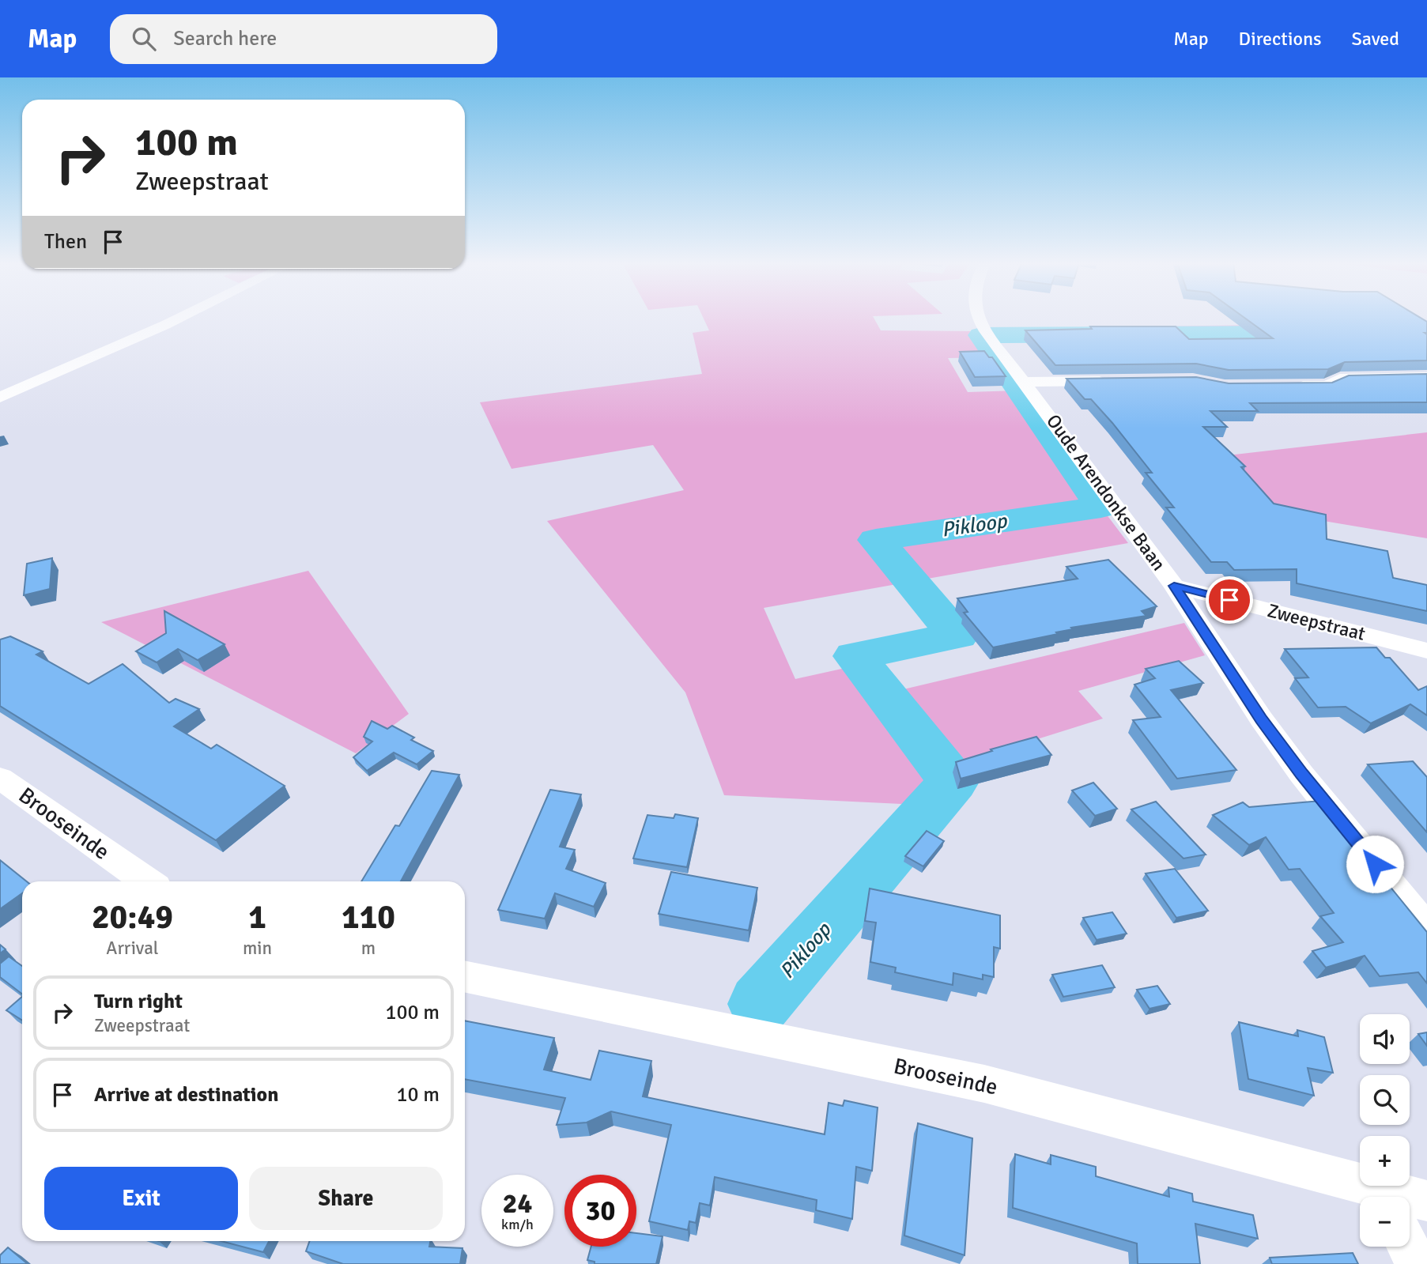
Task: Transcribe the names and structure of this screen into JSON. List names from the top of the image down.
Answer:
{
  "streets": {
    "street": ["Oude Arendonkse Baan", "Zweepstraat", "Brooseinde"]
  },
  "crossings": [
    ["Oude Arendonkse Baan", "Zweepstraat"]
  ],
  "water": ["Pikloop"],
  "page": {
    "header": "Map",
    "search": "Search here",
    "nav": ["Map", "Directions", "Saved"],
    "turn": ["100 m", "Zweepstraat"],
    "then": "Then",
    "eta": [
      "20:49",
      "Arrival",
      "1",
      "min",
      "110",
      "m"
    ],
    "list": [
      {
        "name": "Turn right",
        "note": "Zweepstraat",
        "value": "100 m"
      },
      {
        "name": "Arrive at destination",
        "value": "10 m"
      }
    ],
    "map_buttons": ["+", "−"],
    "buttons": ["Exit", "Share"],
    "speed": "24 km/h",
    "limit": "30"
  }
}
